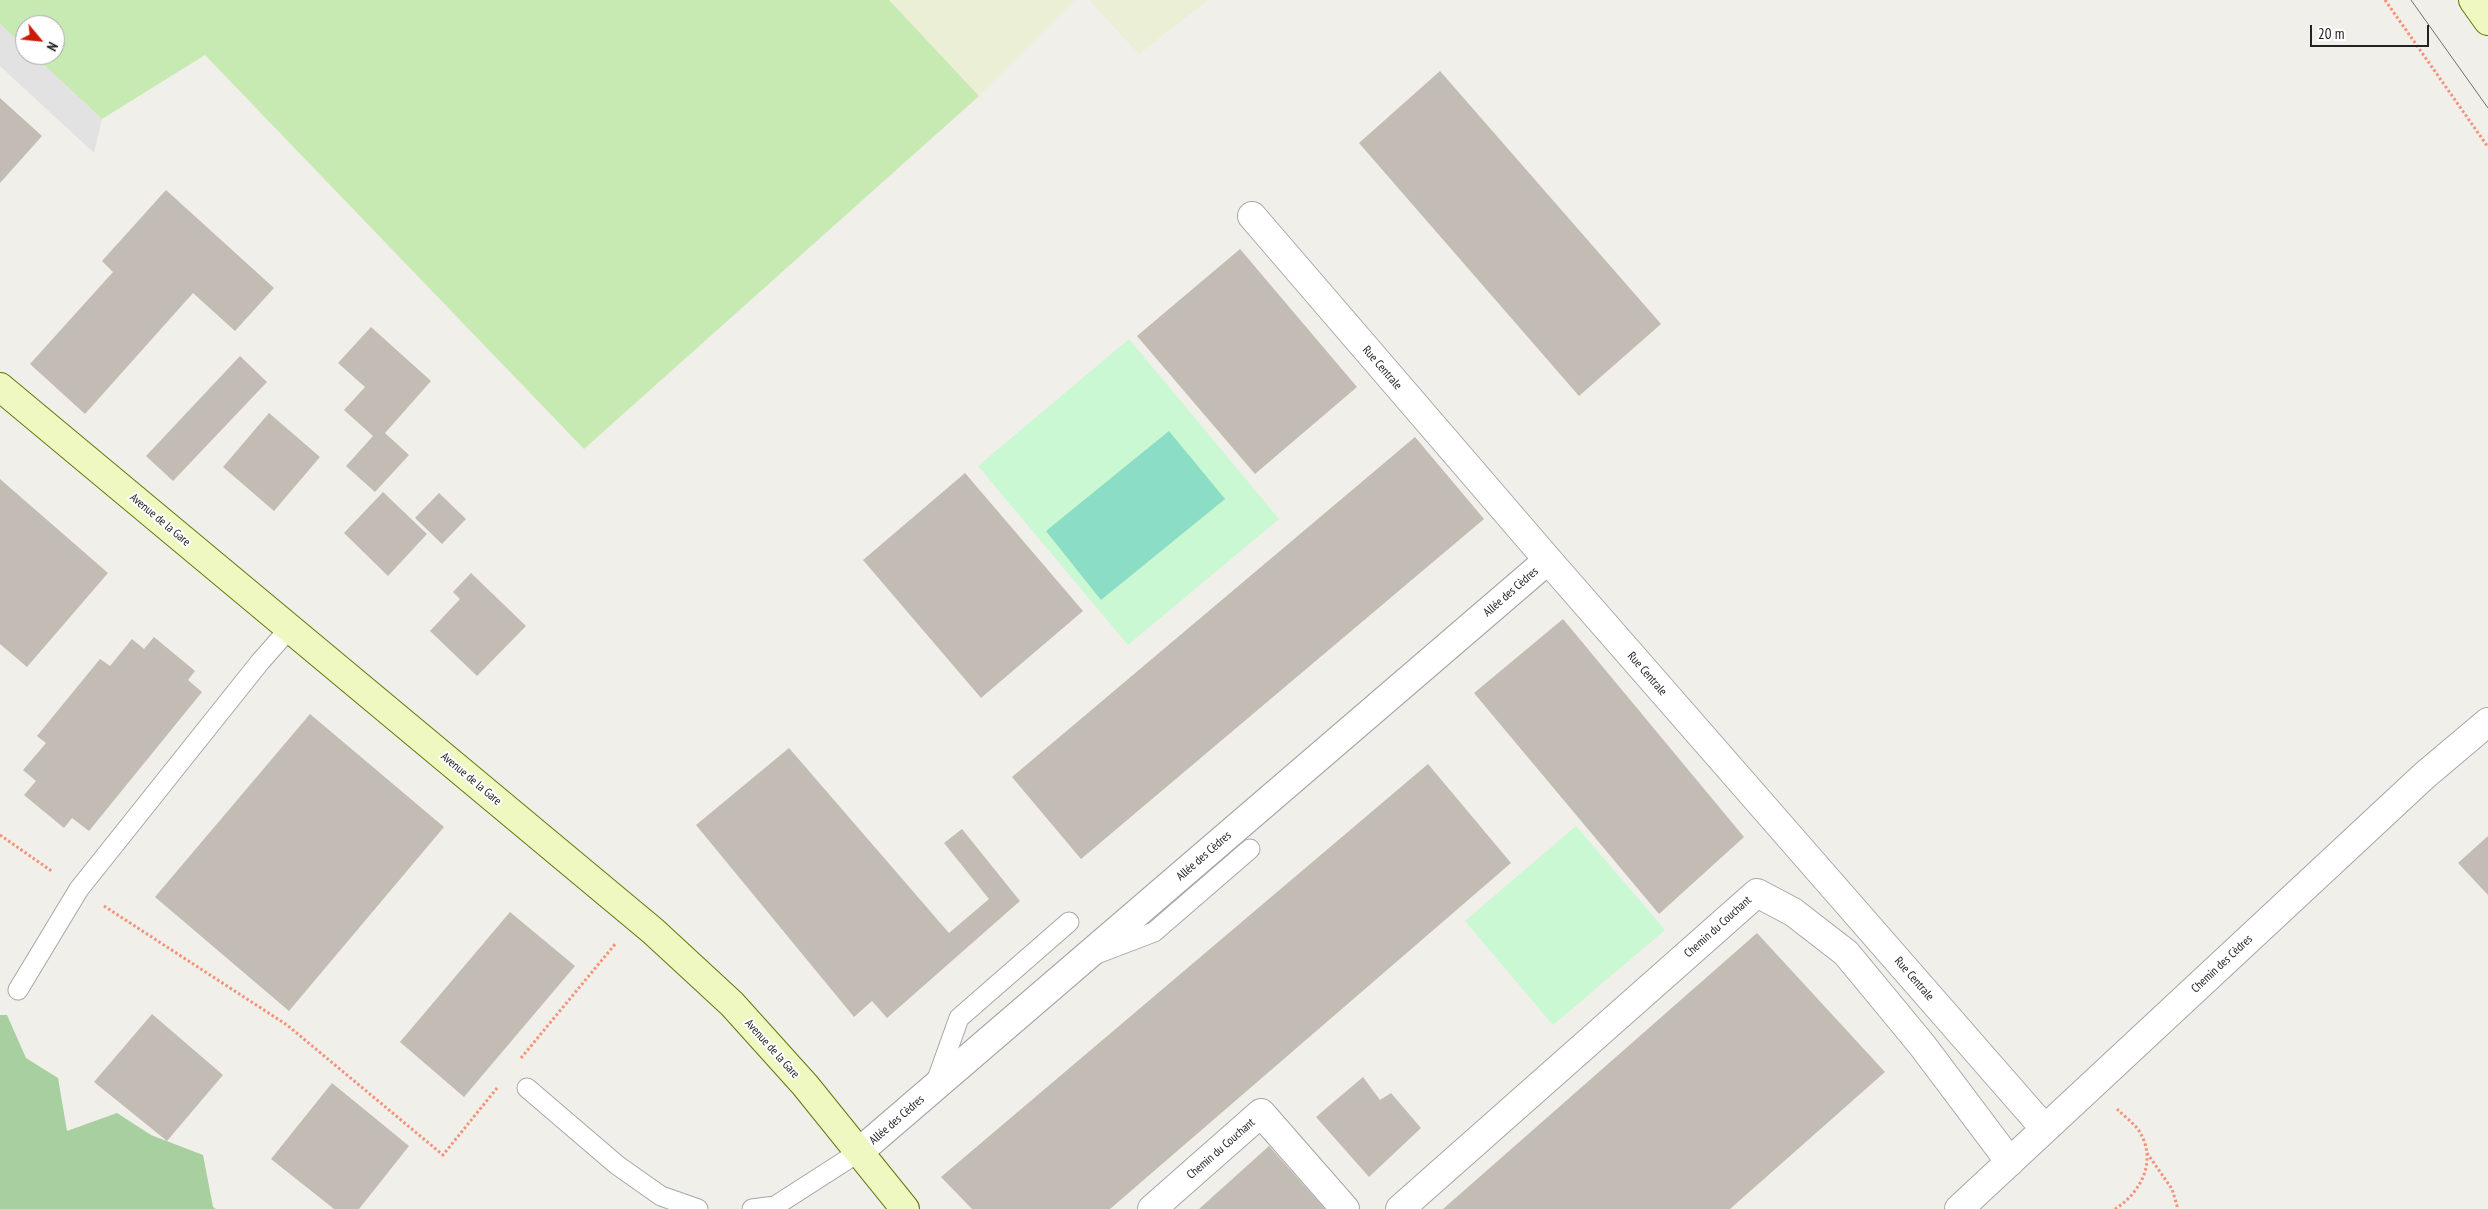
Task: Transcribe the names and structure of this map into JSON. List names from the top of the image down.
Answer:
{
  "streets": {
    "street": [
      "Rue Centrale",
      "Avenue de la Gare",
      "Allée des Cèdres",
      "Chemin du Couchant",
      "Chemin des Cèdres"
    ]
  },
  "crossings": [
    ["Rue Centrale", "Allée des Cèdres"],
    ["Rue Centrale", "Chemin des Cèdres"],
    ["Avenue de la Gare", "Allée des Cèdres"],
    ["Chemin du Couchant", "Chemin des Cèdres"]
  ],
  "scale_bar": "20 m",
  "north": "bottom right"
}
